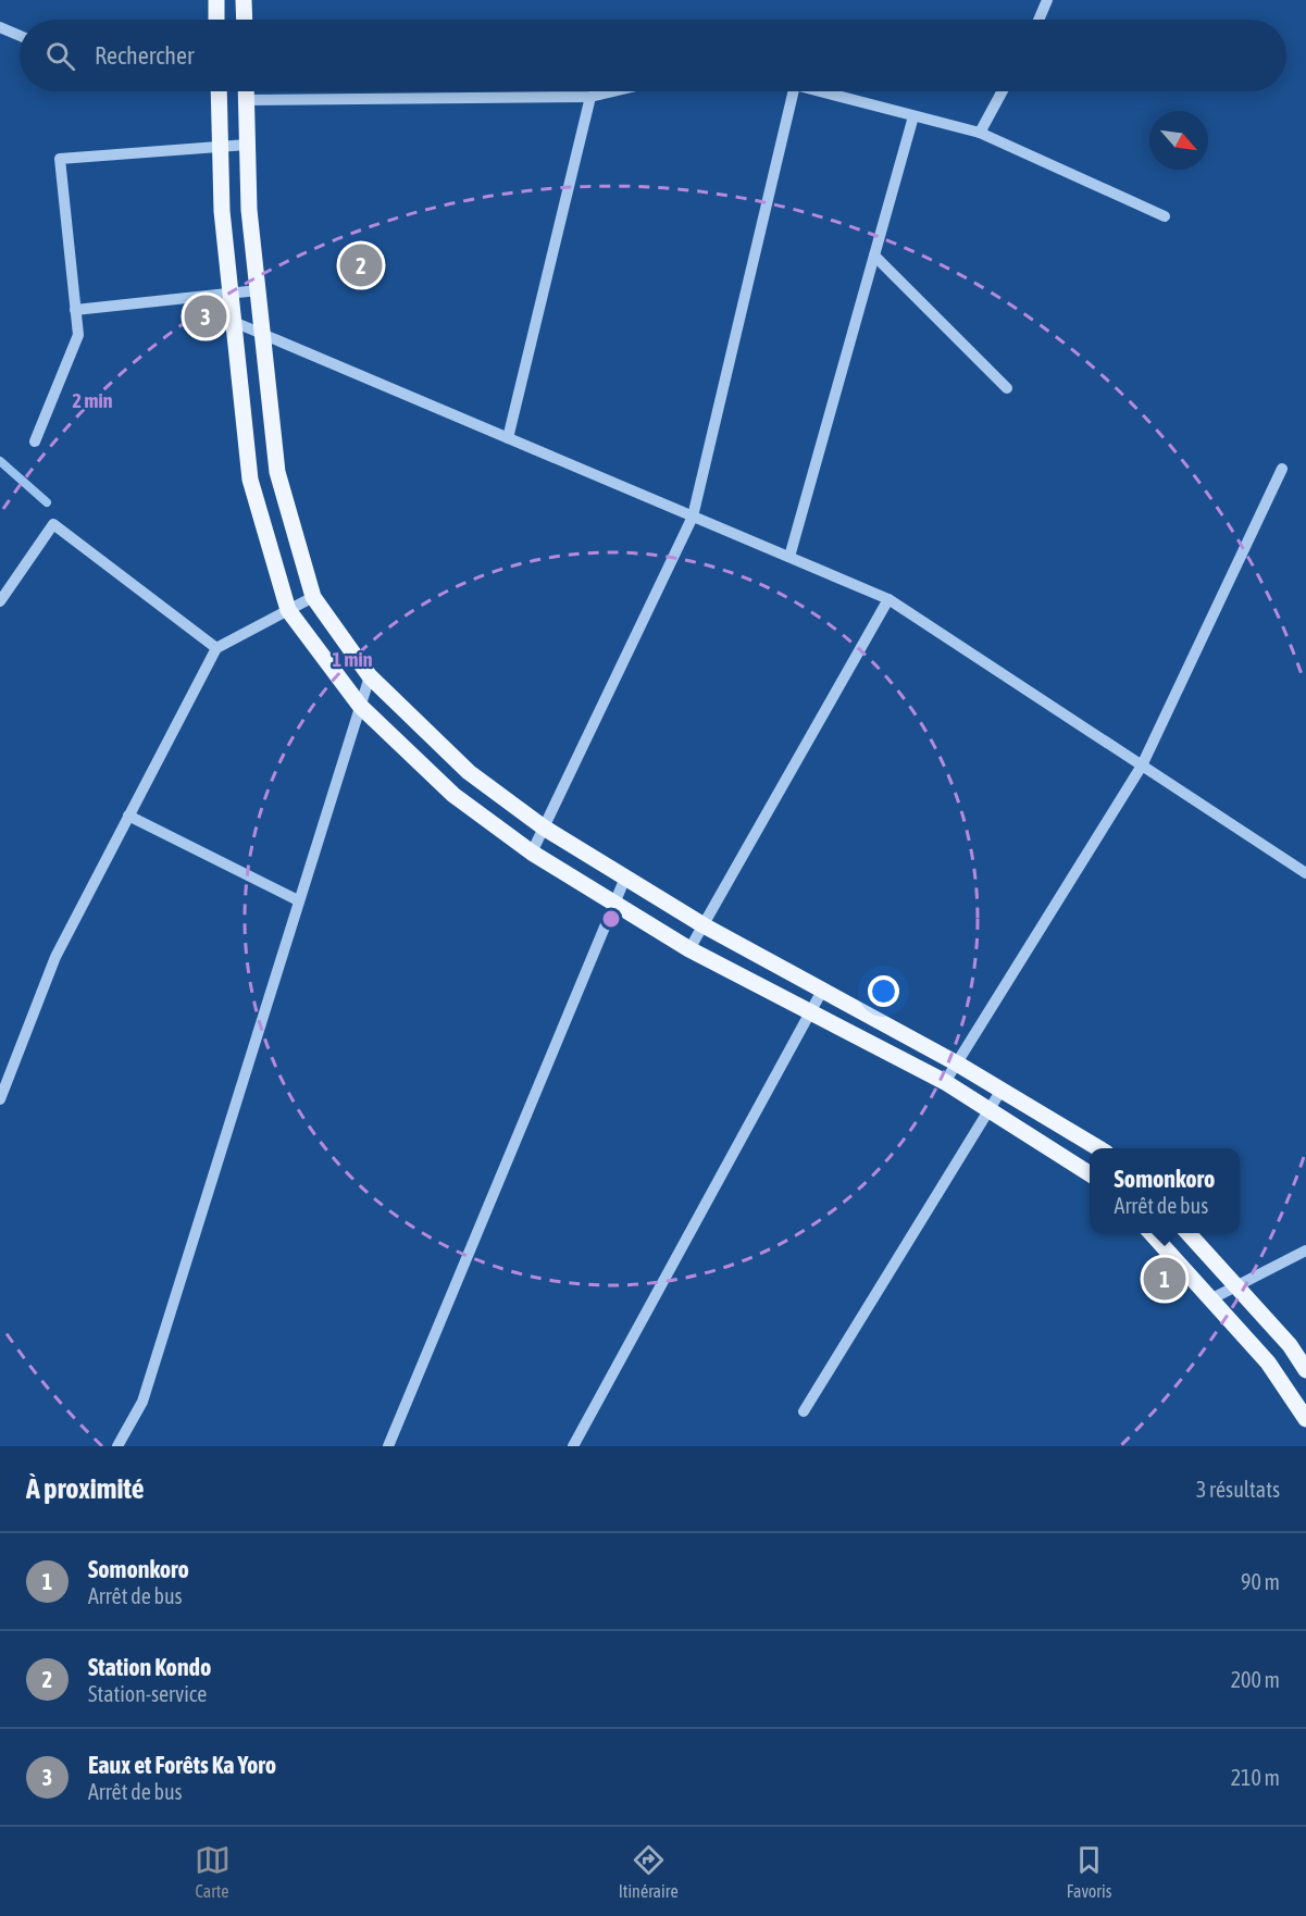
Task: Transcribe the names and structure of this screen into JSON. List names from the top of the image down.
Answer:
{
  "north": "bottom right",
  "page": {
    "search": "Rechercher",
    "pins": ["2", "3", "1"],
    "popup": ["Somonkoro", "Arrêt de bus"],
    "heading": ["À proximité", "3 résultats"],
    "list": [
      {
        "mark": "1",
        "name": "Somonkoro",
        "note": "Arrêt de bus",
        "value": "90 m"
      },
      {
        "mark": "2",
        "name": "Station Kondo",
        "note": "Station-service",
        "value": "200 m"
      },
      {
        "mark": "3",
        "name": "Eaux et Forêts Ka Yoro",
        "note": "Arrêt de bus",
        "value": "210 m"
      }
    ],
    "nav": ["Carte", "Itinéraire", "Favoris"]
  },
  "rings": ["2 min", "1 min"]
}
